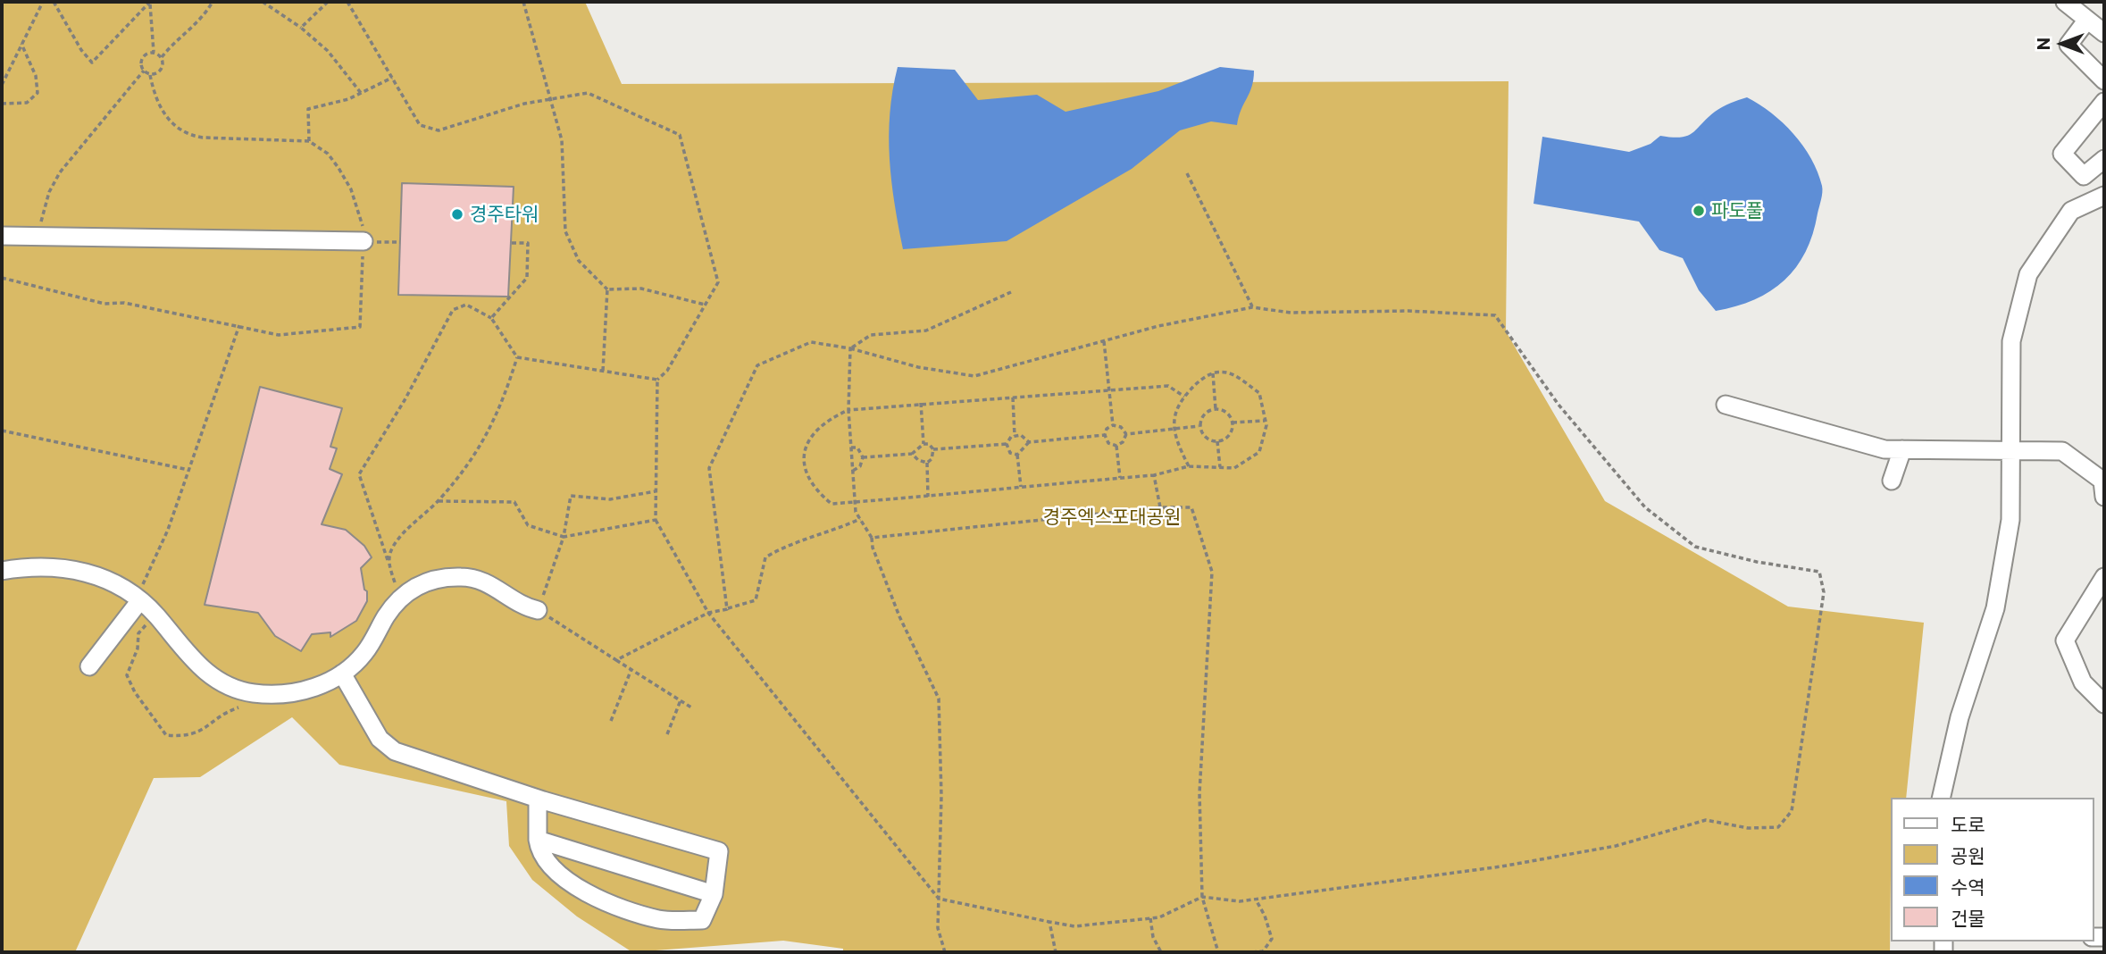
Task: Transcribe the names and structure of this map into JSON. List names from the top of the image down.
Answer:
{
  "parks": ["경주엑스포대공원"],
  "places": ["파도풀", "경주타워"],
  "legend": [
    "도로",
    "공원",
    "수역",
    "건물"
  ],
  "north": "left"
}
